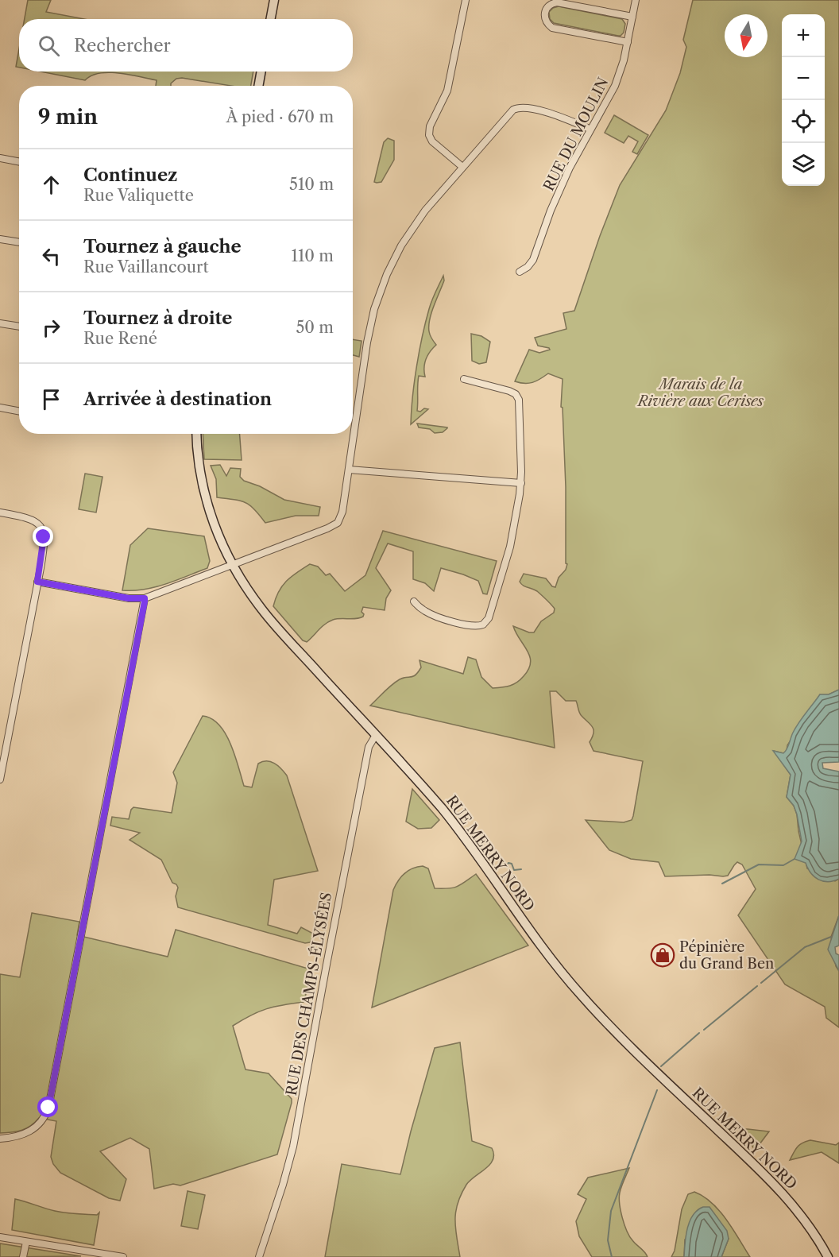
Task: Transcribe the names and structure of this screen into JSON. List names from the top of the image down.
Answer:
{
  "streets": {
    "main road": ["RUE MERRY NORD"],
    "street": ["RUE DU MOULIN", "RUE DES CHAMPS-ÉLYSÉES"]
  },
  "crossings": [
    ["RUE MERRY NORD", "RUE DES CHAMPS-ÉLYSÉES"]
  ],
  "parks": ["Marais de la Rivière aux Cerises"],
  "places": {
    "shop": ["Pépinière du Grand Ben"]
  },
  "north": "bottom",
  "page": {
    "map_buttons": ["+", "−"],
    "search": "Rechercher",
    "heading": ["9 min", "À pied · 670 m"],
    "list": [
      ["Continuez", "Rue Valiquette", "510 m"],
      ["Tournez à gauche", "Rue Vaillancourt", "110 m"],
      ["Tournez à droite", "Rue René", "50 m"],
      "Arrivée à destination"
    ]
  }
}
